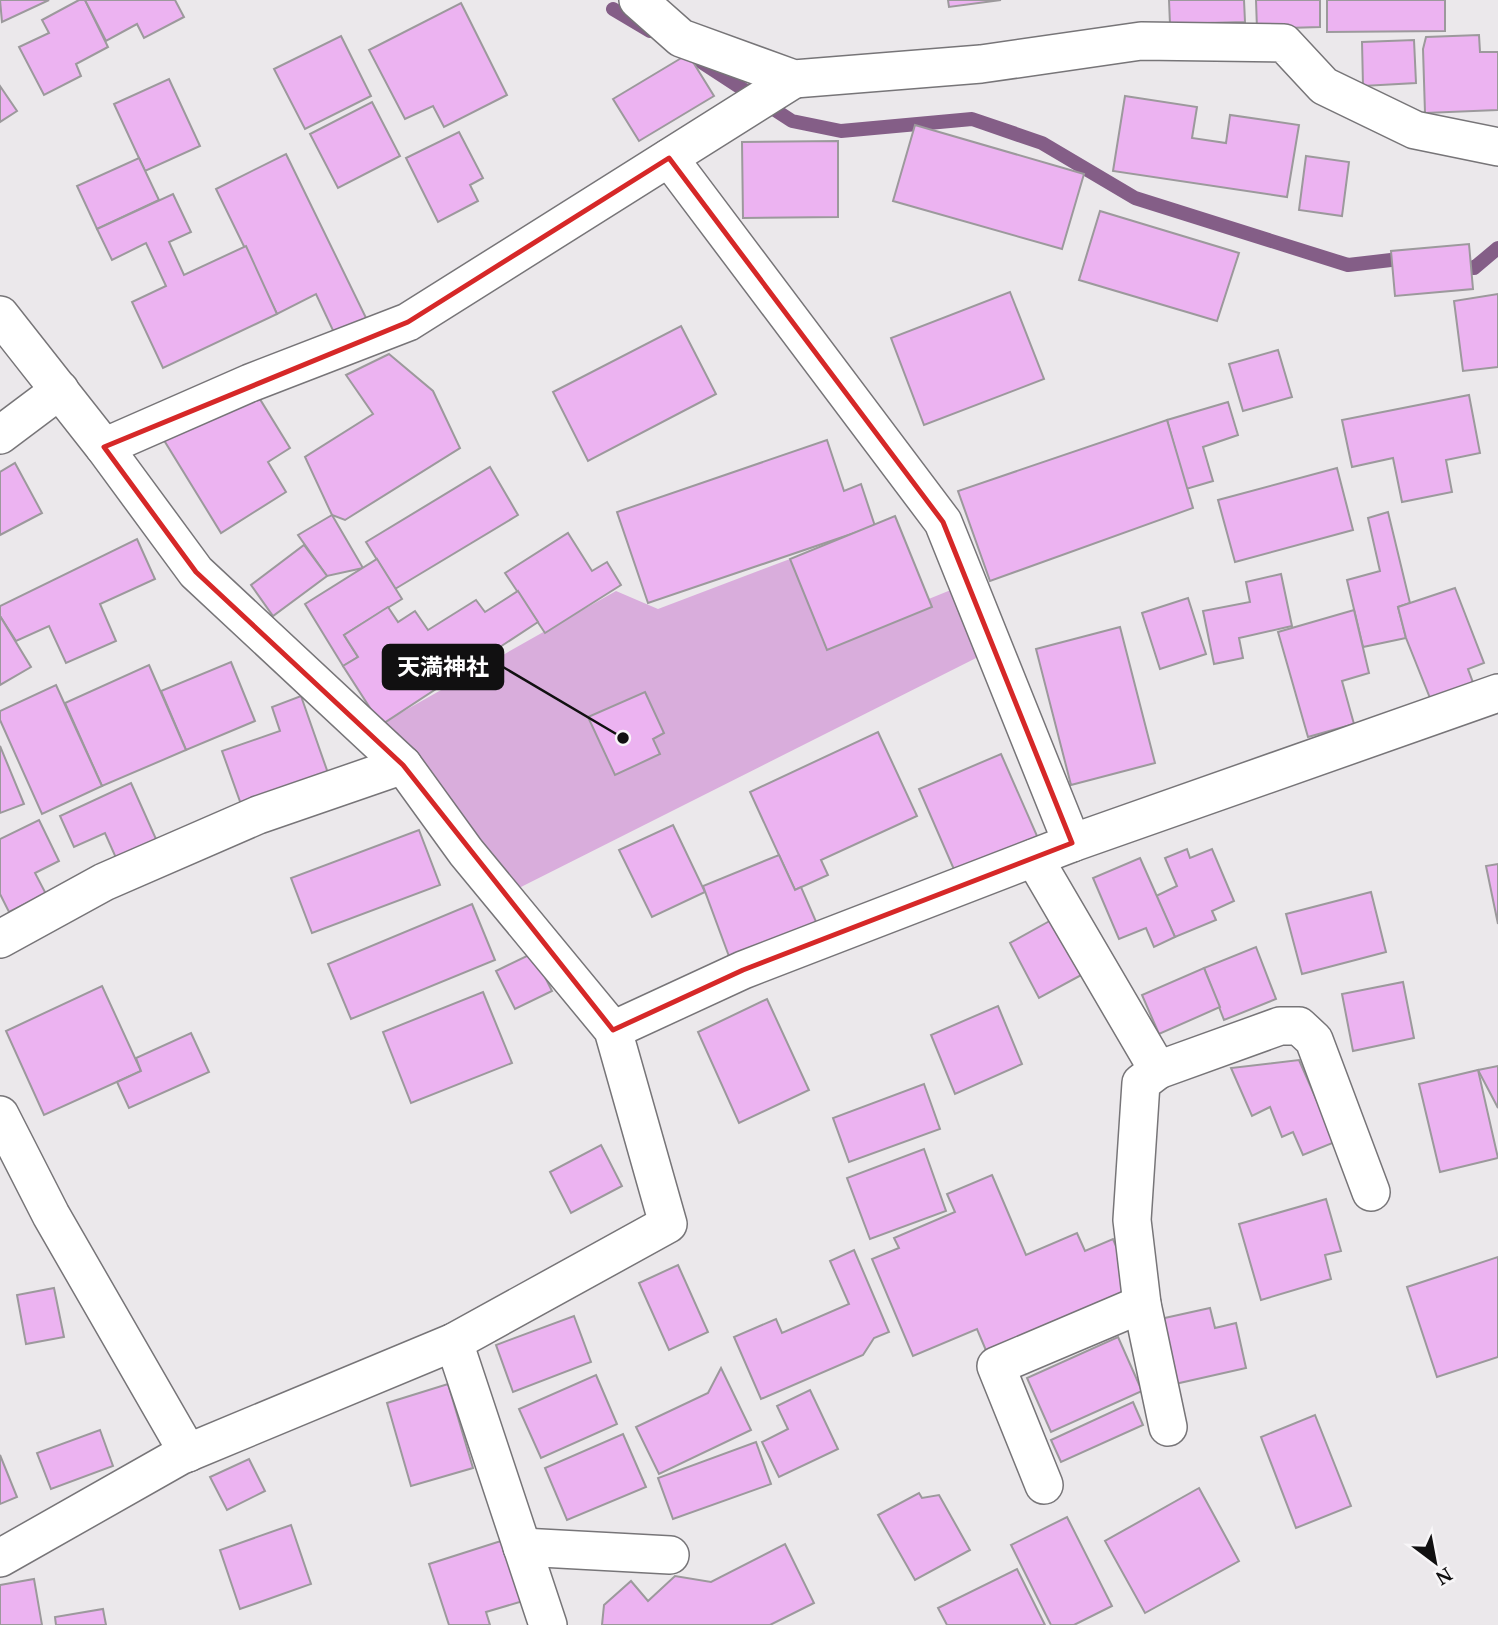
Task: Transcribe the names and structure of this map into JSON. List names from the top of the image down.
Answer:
{
  "places": ["天満神社"],
  "north": "bottom right"
}
